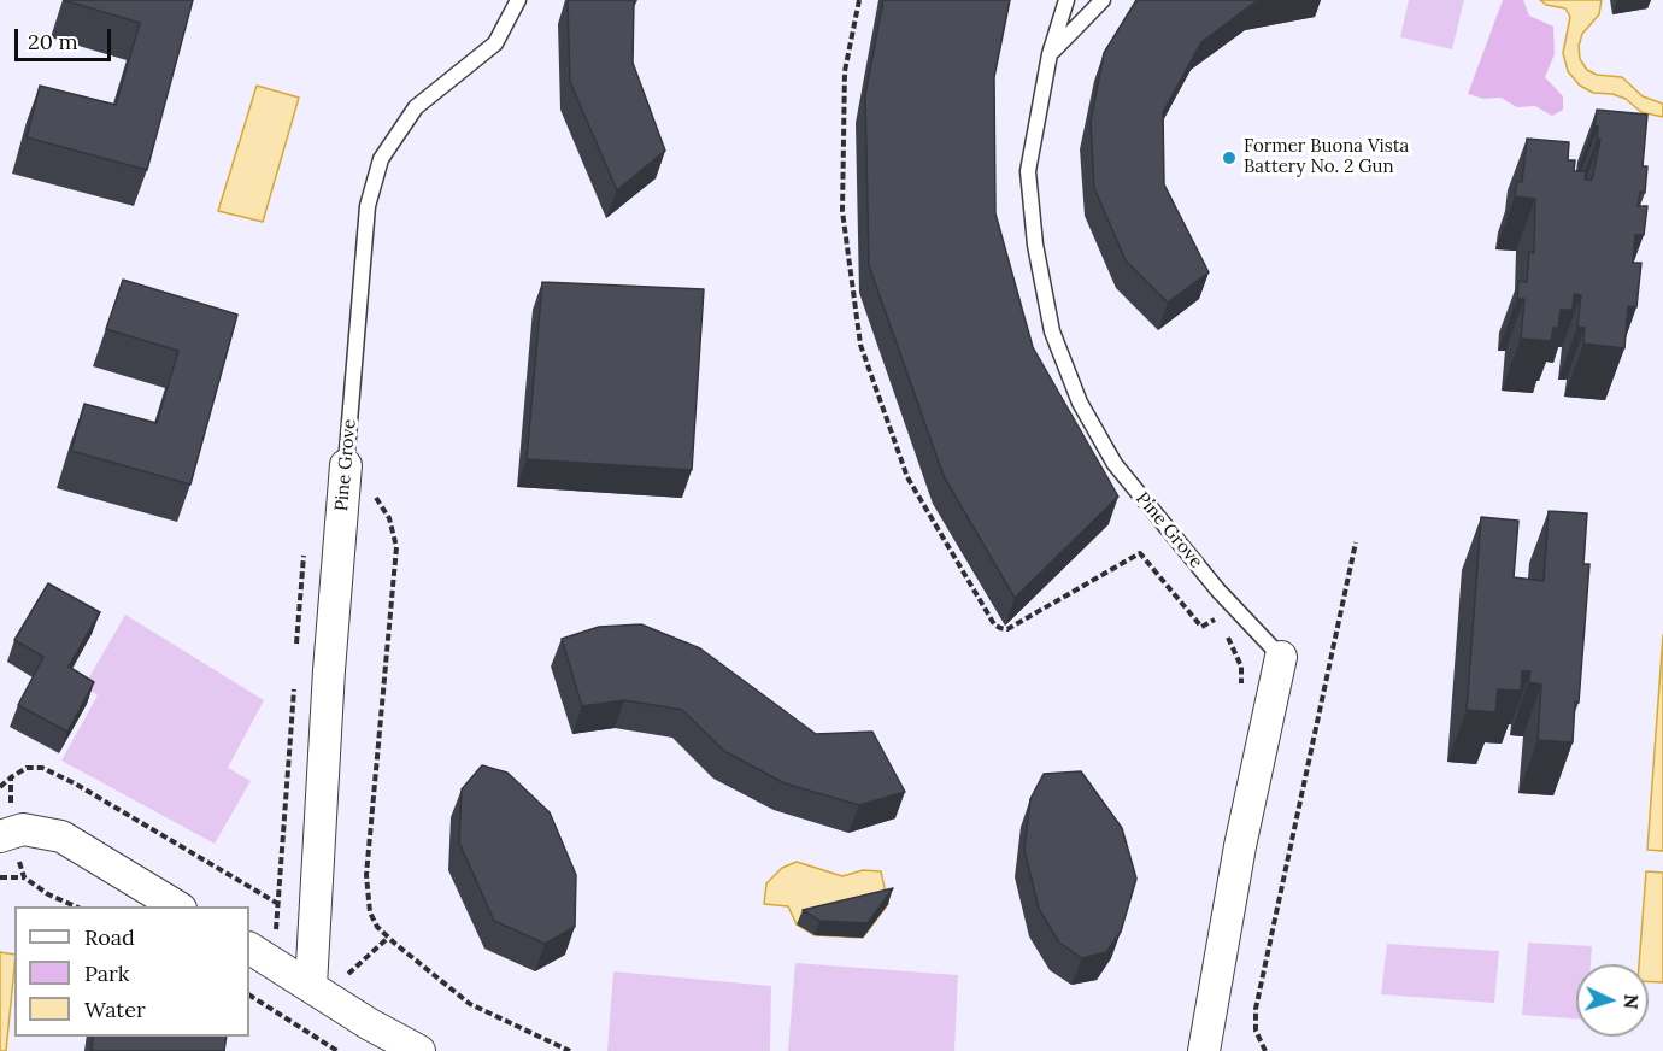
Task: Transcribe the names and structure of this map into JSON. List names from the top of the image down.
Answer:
{
  "streets": {
    "street": ["Pine Grove"]
  },
  "places": ["Former Buona Vista Battery No. 2 Gun"],
  "legend": ["Road", "Park", "Water"],
  "scale_bar": "20 m",
  "north": "right"
}
